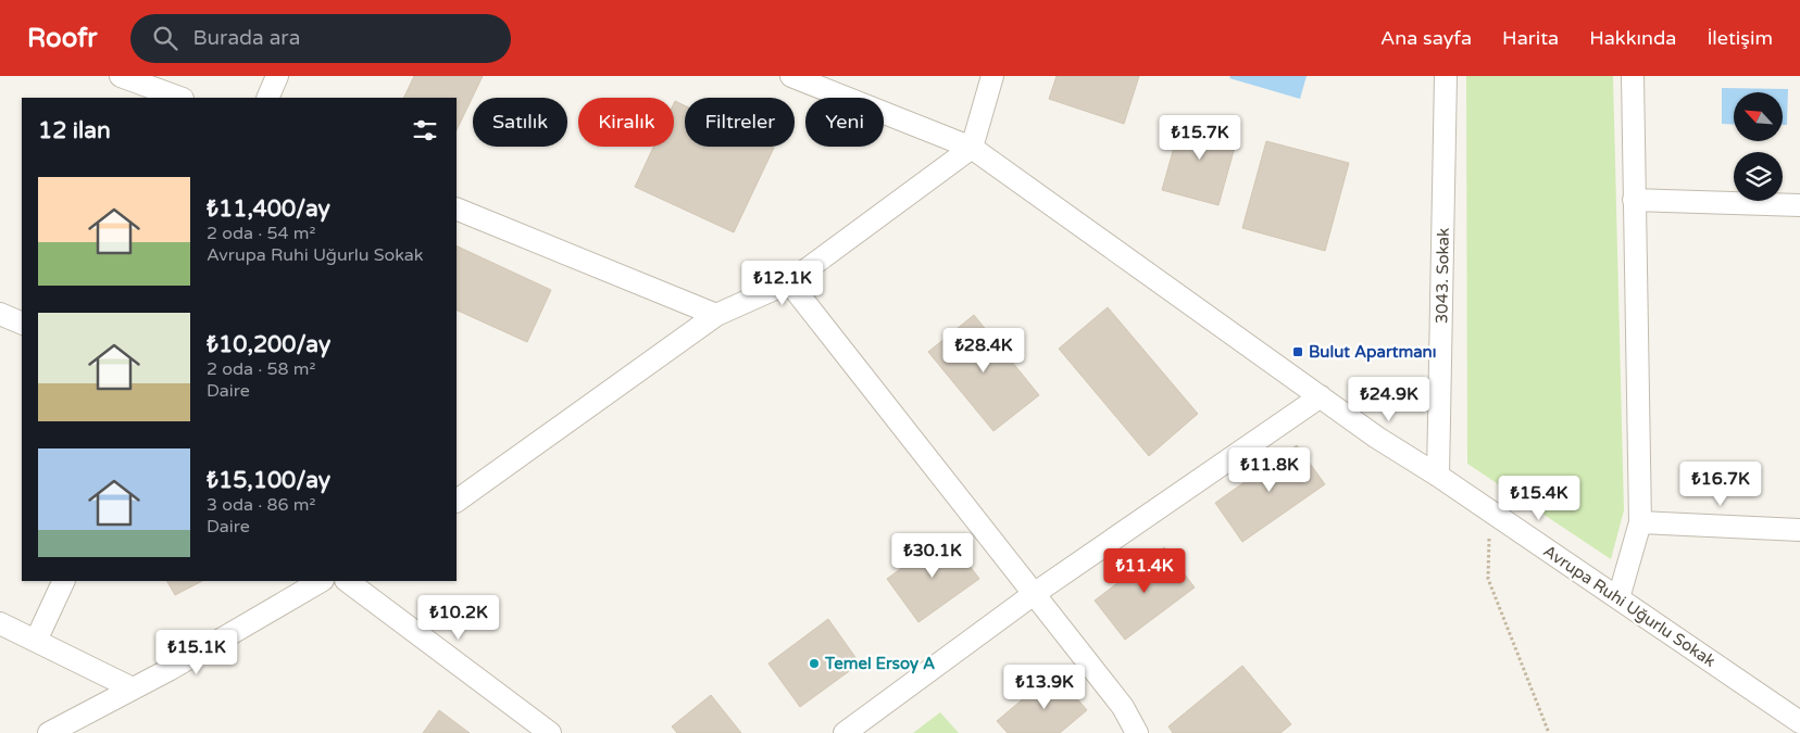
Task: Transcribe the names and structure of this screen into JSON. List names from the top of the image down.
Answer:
{
  "streets": {
    "street": ["3043. Sokak", "Avrupa Ruhi Uğurlu Sokak"]
  },
  "crossings": [
    ["3043. Sokak", "Avrupa Ruhi Uğurlu Sokak"]
  ],
  "places": {
    "transit": ["Bulut Apartmanı"],
    "other": ["Temel Ersoy A"]
  },
  "north": "top left",
  "page": {
    "header": "Roofr",
    "search": "Burada ara",
    "nav": [
      "Ana sayfa",
      "Harita",
      "Hakkında",
      "İletişim"
    ],
    "chip": [
      "Satılık",
      "Kiralık",
      "Filtreler",
      "Yeni"
    ],
    "heading": "12 ilan",
    "price": [
      "₺15.7K",
      "₺12.1K",
      "₺28.4K",
      "₺24.9K",
      "₺11.8K",
      "₺16.7K",
      "₺15.4K",
      "₺30.1K",
      "₺11.4K",
      "₺10.2K",
      "₺15.1K",
      "₺13.9K"
    ],
    "list": [
      {
        "name": "₺11,400/ay",
        "note": "2 oda · 54 m² · Avrupa Ruhi Uğurlu Sokak"
      },
      {
        "name": "₺10,200/ay",
        "note": "2 oda · 58 m² · Daire"
      },
      {
        "name": "₺15,100/ay",
        "note": "3 oda · 86 m² · Daire"
      }
    ]
  }
}
